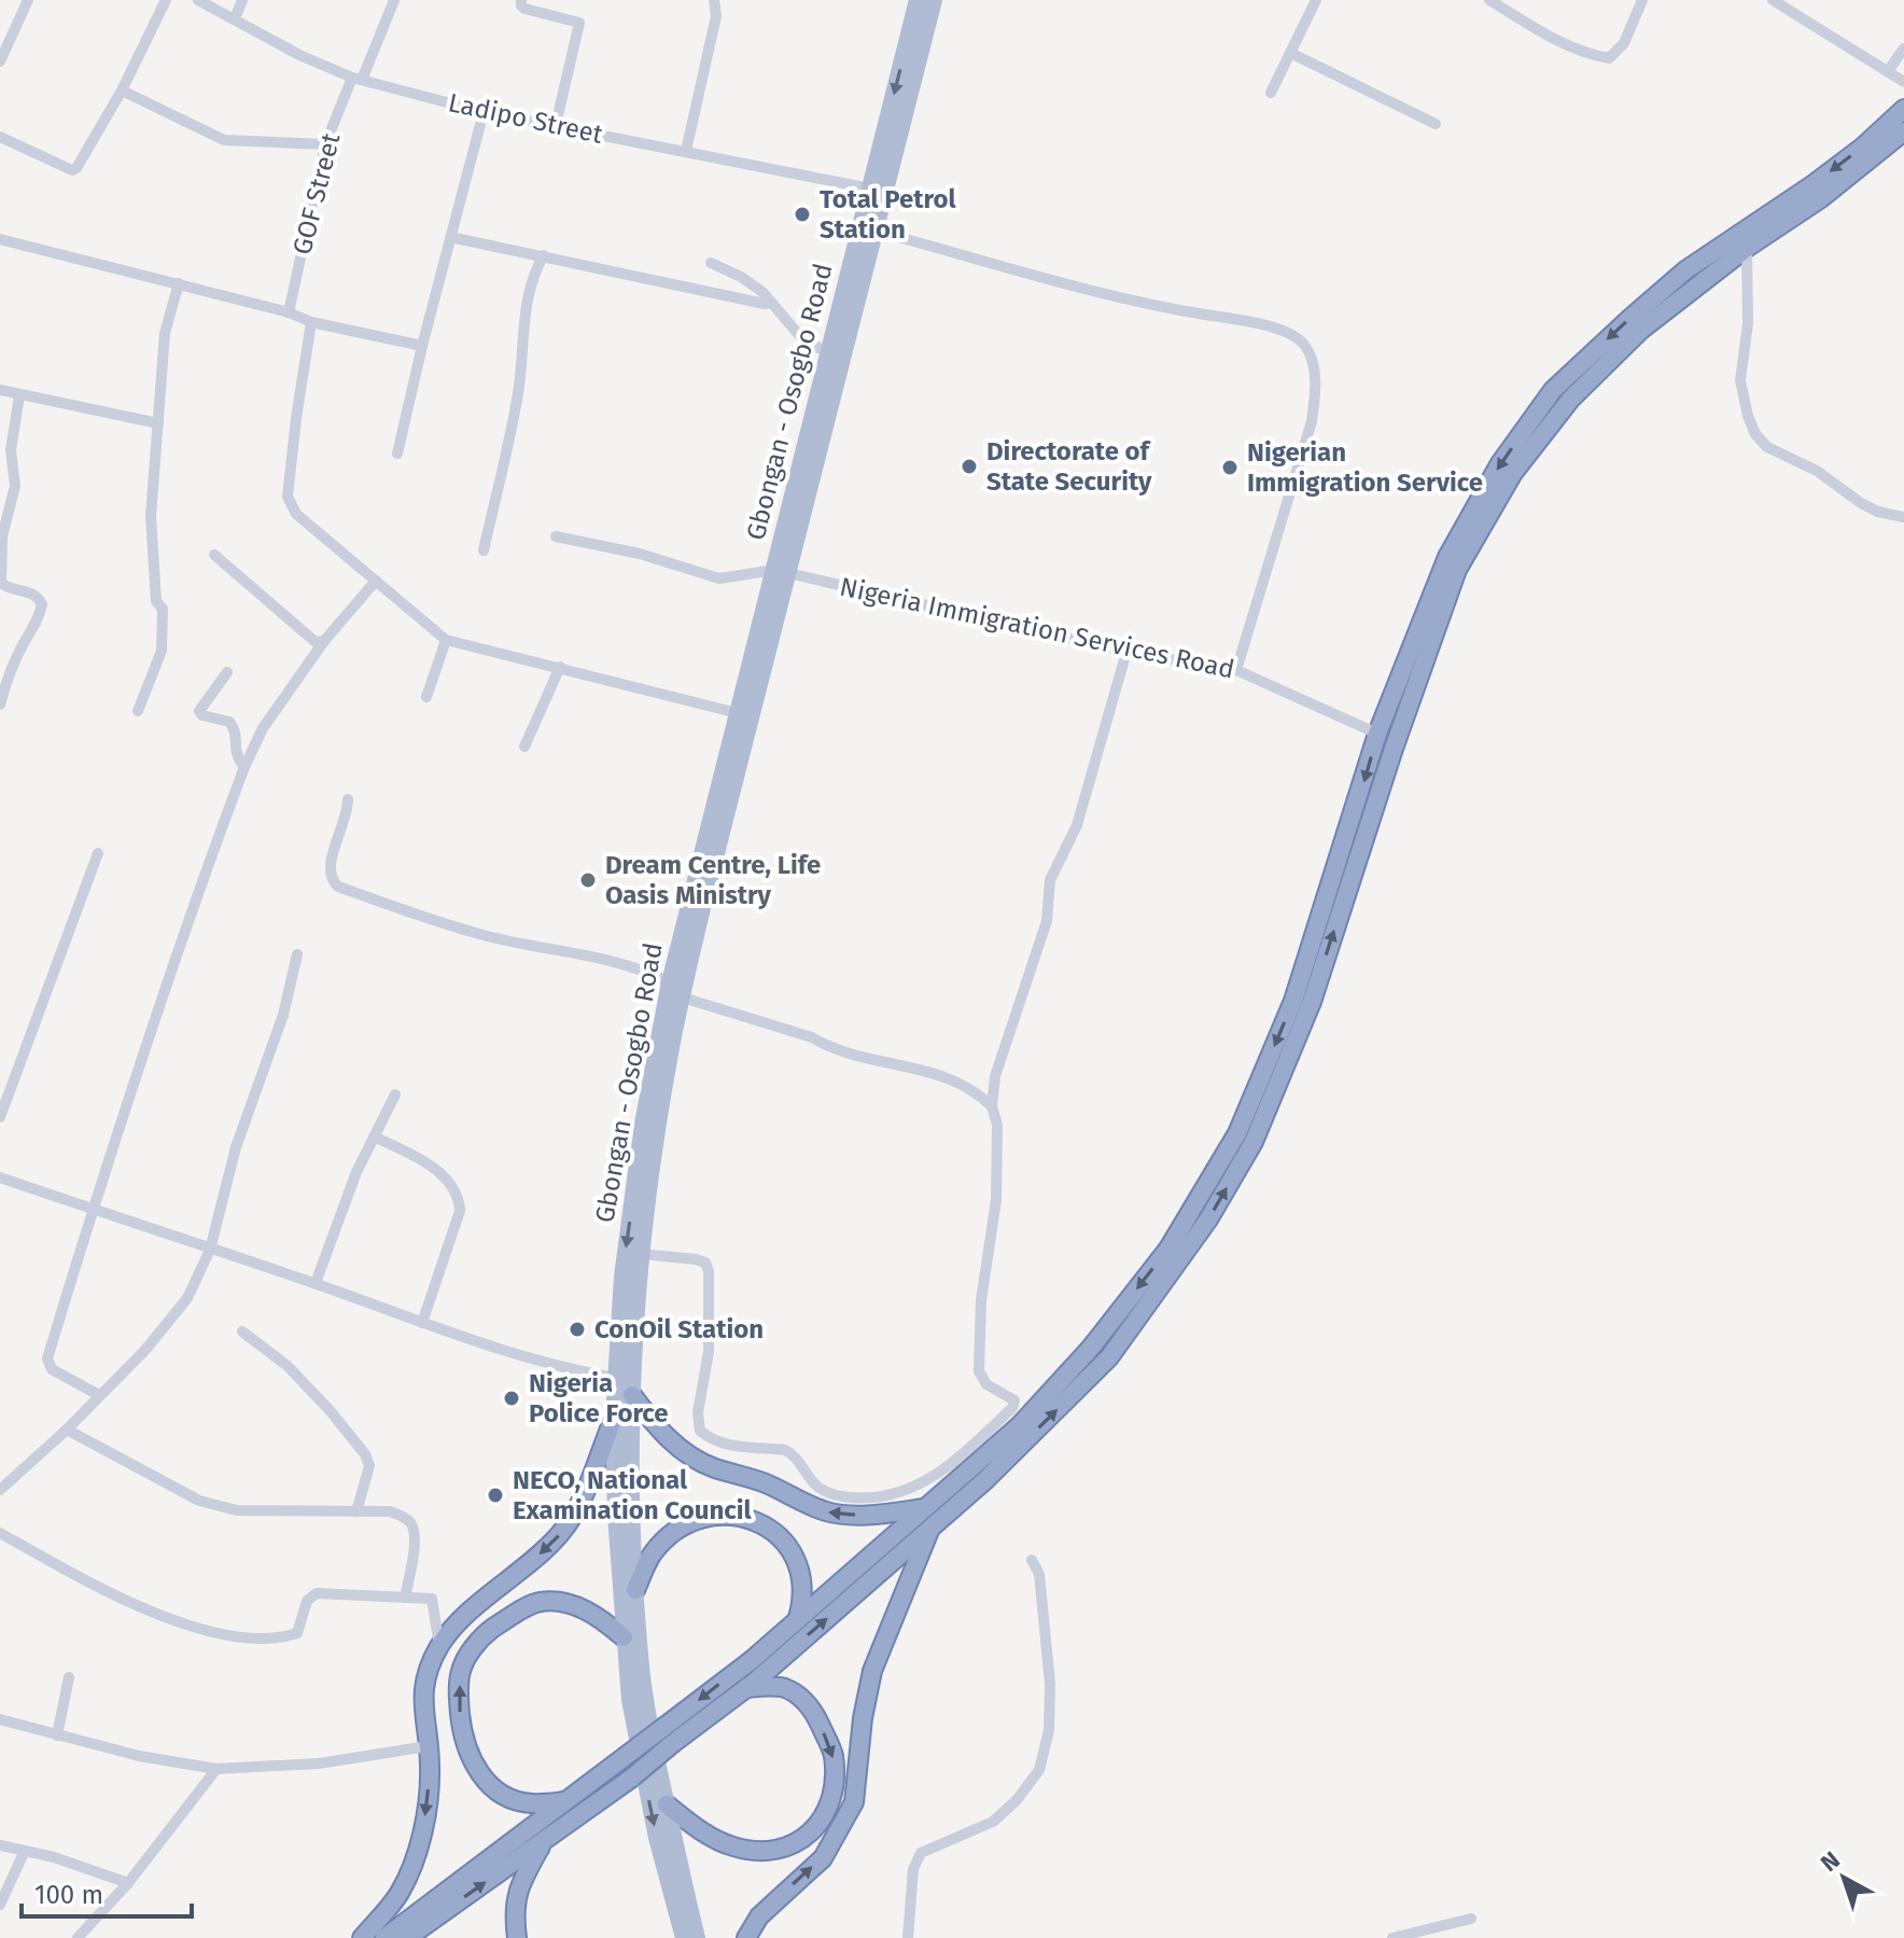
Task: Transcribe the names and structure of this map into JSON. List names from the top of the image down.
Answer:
{
  "streets": {
    "main road": ["Gbongan - Osogbo Road"],
    "street": ["Ladipo Street", "GOF Street", "Nigeria Immigration Services Road"]
  },
  "crossings": [
    ["Ladipo Street", "GOF Street"],
    ["Ladipo Street", "Gbongan - Osogbo Road"],
    ["Gbongan - Osogbo Road", "Nigeria Immigration Services Road"]
  ],
  "places": [
    "Total Petrol Station",
    "Directorate of State Security",
    "Nigerian Immigration Service",
    "Dream Centre, Life Oasis Ministry",
    "ConOil Station",
    "Nigeria Police Force",
    "NECO, National Examination Council"
  ],
  "scale_bar": "100 m",
  "north": "top left"
}
